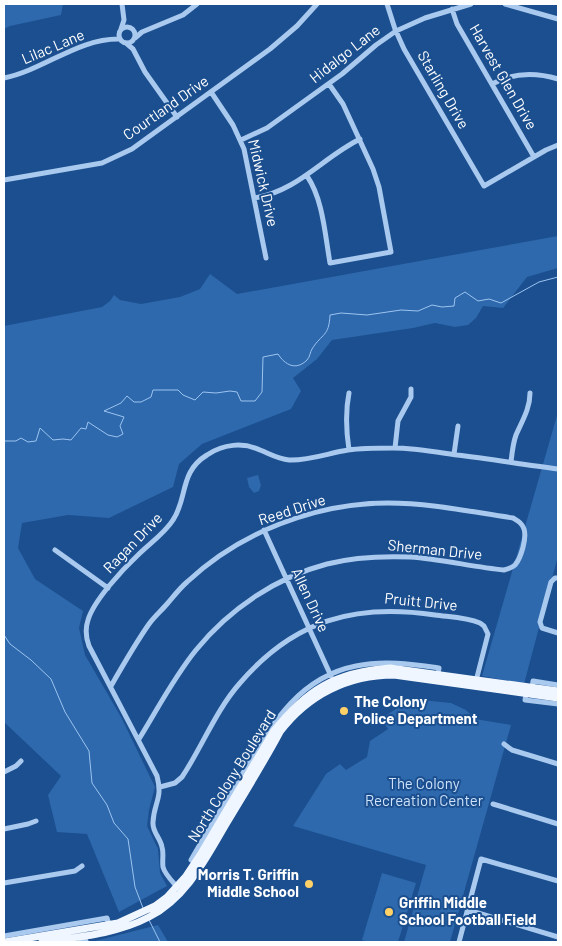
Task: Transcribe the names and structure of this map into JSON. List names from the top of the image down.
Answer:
{
  "streets": {
    "main road": ["North Colony Boulevard"],
    "street": [
      "Lilac Lane",
      "Hidalgo Lane",
      "Harvest Glen Drive",
      "Starling Drive",
      "Courtland Drive",
      "Midwick Drive",
      "Reed Drive",
      "Ragan Drive",
      "Sherman Drive",
      "Allen Drive",
      "Pruitt Drive"
    ]
  },
  "crossings": [
    ["Hidalgo Lane", "Harvest Glen Drive"],
    ["Hidalgo Lane", "Starling Drive"],
    ["Hidalgo Lane", "Midwick Drive"],
    ["Harvest Glen Drive", "Starling Drive"],
    ["Courtland Drive", "Midwick Drive"],
    ["Reed Drive", "Ragan Drive"],
    ["Reed Drive", "Sherman Drive"],
    ["Reed Drive", "Allen Drive"],
    ["Ragan Drive", "Sherman Drive"],
    ["Ragan Drive", "Pruitt Drive"],
    ["Sherman Drive", "Allen Drive"],
    ["Allen Drive", "Pruitt Drive"],
    ["Allen Drive", "North Colony Boulevard"],
    ["Pruitt Drive", "North Colony Boulevard"]
  ],
  "parks": ["The Colony Recreation Center"],
  "places": ["The Colony Police Department", "Morris T. Griffin Middle School", "Griffin Middle School Football Field"]
}
